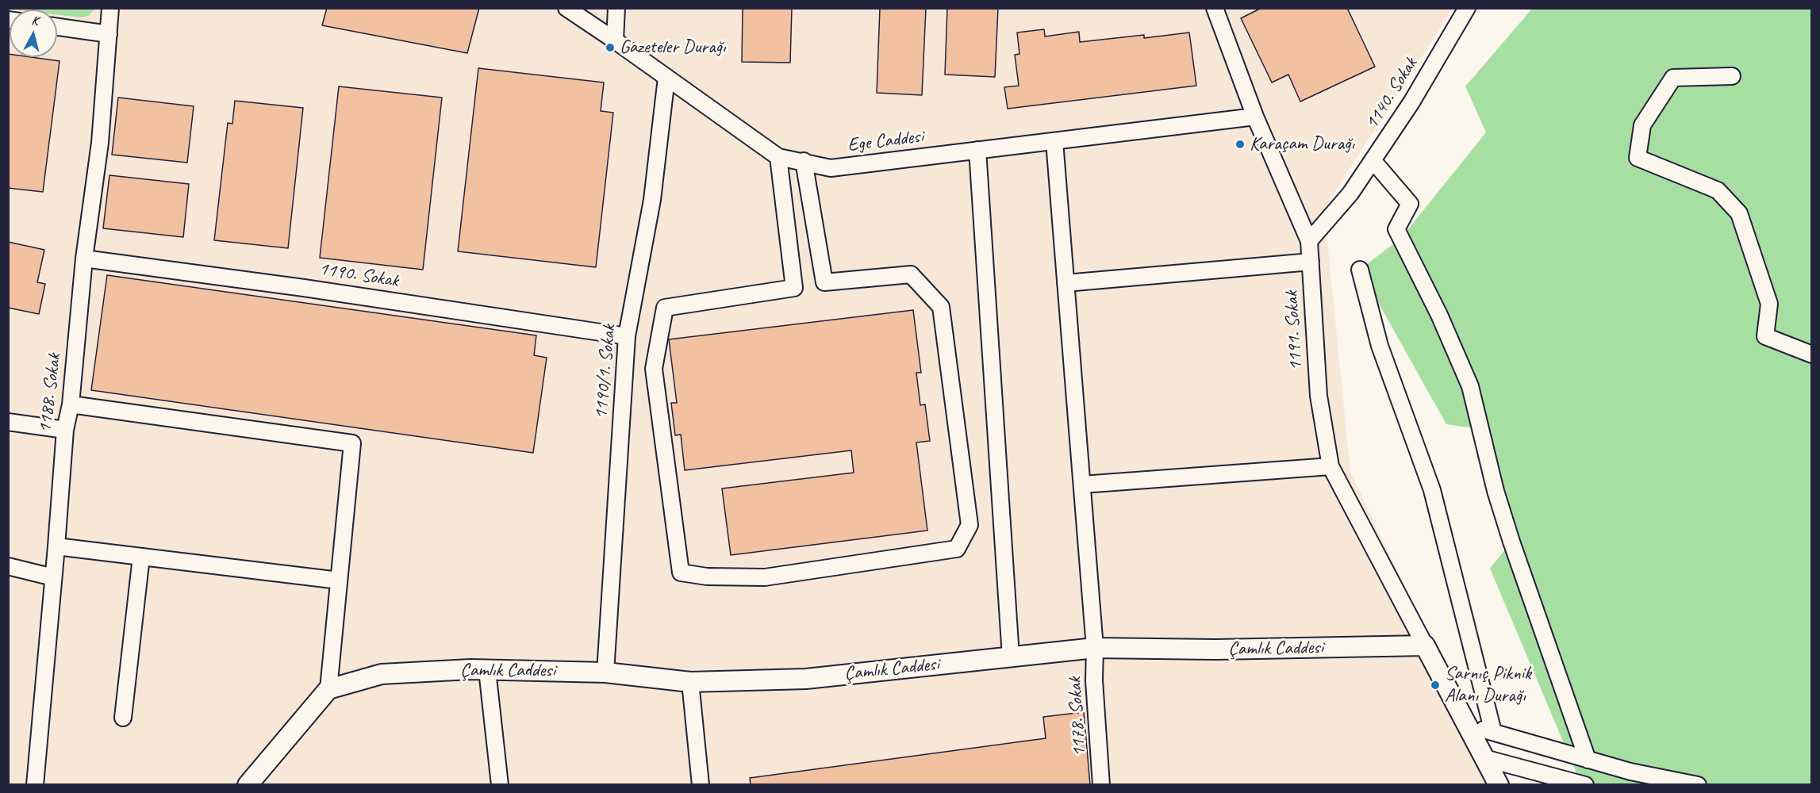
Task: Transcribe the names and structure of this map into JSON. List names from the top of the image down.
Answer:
{
  "streets": {
    "main road": ["Çamlık Caddesi"],
    "street": [
      "1140. Sokak",
      "Ege Caddesi",
      "1190. Sokak",
      "1191. Sokak",
      "1190/1. Sokak",
      "1188. Sokak",
      "1178. Sokak"
    ]
  },
  "crossings": [
    ["1140. Sokak", "1191. Sokak"],
    ["Ege Caddesi", "1191. Sokak"],
    ["Ege Caddesi", "1190/1. Sokak"],
    ["Ege Caddesi", "1178. Sokak"],
    ["1190. Sokak", "1190/1. Sokak"],
    ["1190. Sokak", "1188. Sokak"],
    ["1191. Sokak", "Çamlık Caddesi"],
    ["1190/1. Sokak", "Çamlık Caddesi"],
    ["Çamlık Caddesi", "1178. Sokak"]
  ],
  "places": ["Gazeteler Durağı", "Karaçam Durağı", "Sarnıç Piknik Alanı Durağı"],
  "north": "top"
}
